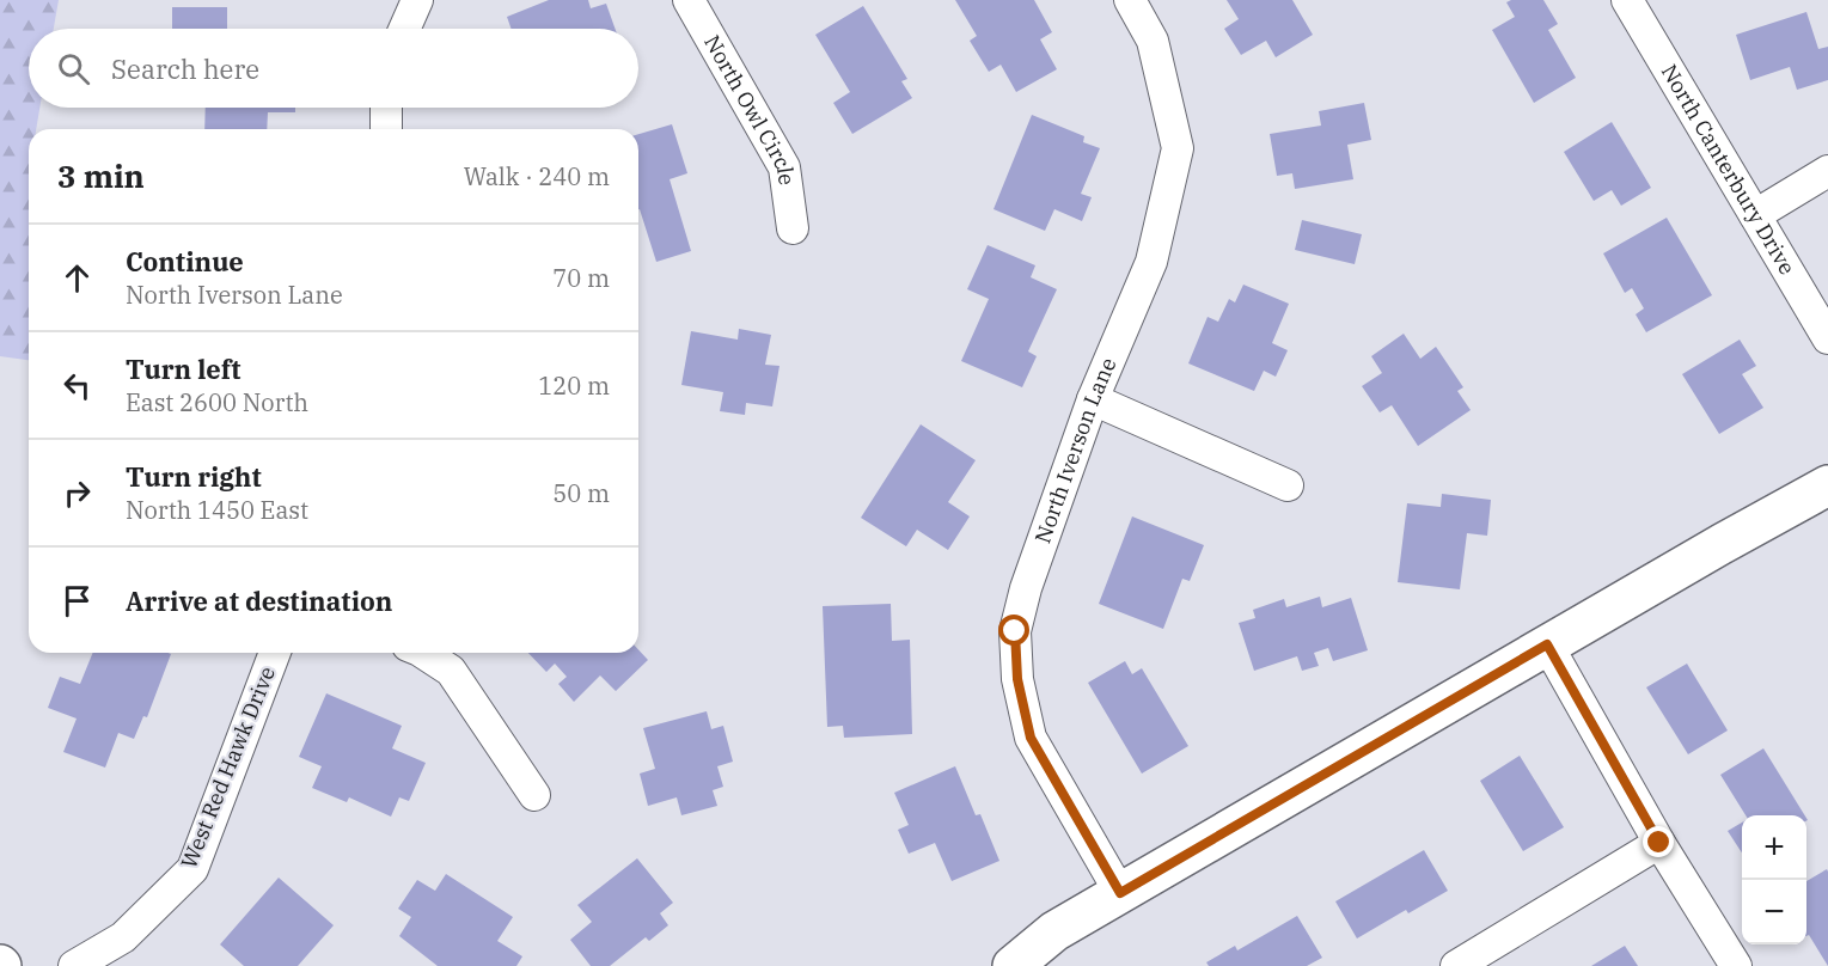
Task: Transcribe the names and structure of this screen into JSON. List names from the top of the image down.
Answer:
{
  "streets": {
    "street": [
      "North Owl Circle",
      "North Canterbury Drive",
      "North Iverson Lane",
      "West Red Hawk Drive"
    ]
  },
  "page": {
    "search": "Search here",
    "heading": ["3 min", "Walk · 240 m"],
    "list": [
      ["Continue", "North Iverson Lane", "70 m"],
      ["Turn left", "East 2600 North", "120 m"],
      ["Turn right", "North 1450 East", "50 m"],
      "Arrive at destination"
    ],
    "map_buttons": ["+", "−"]
  }
}
